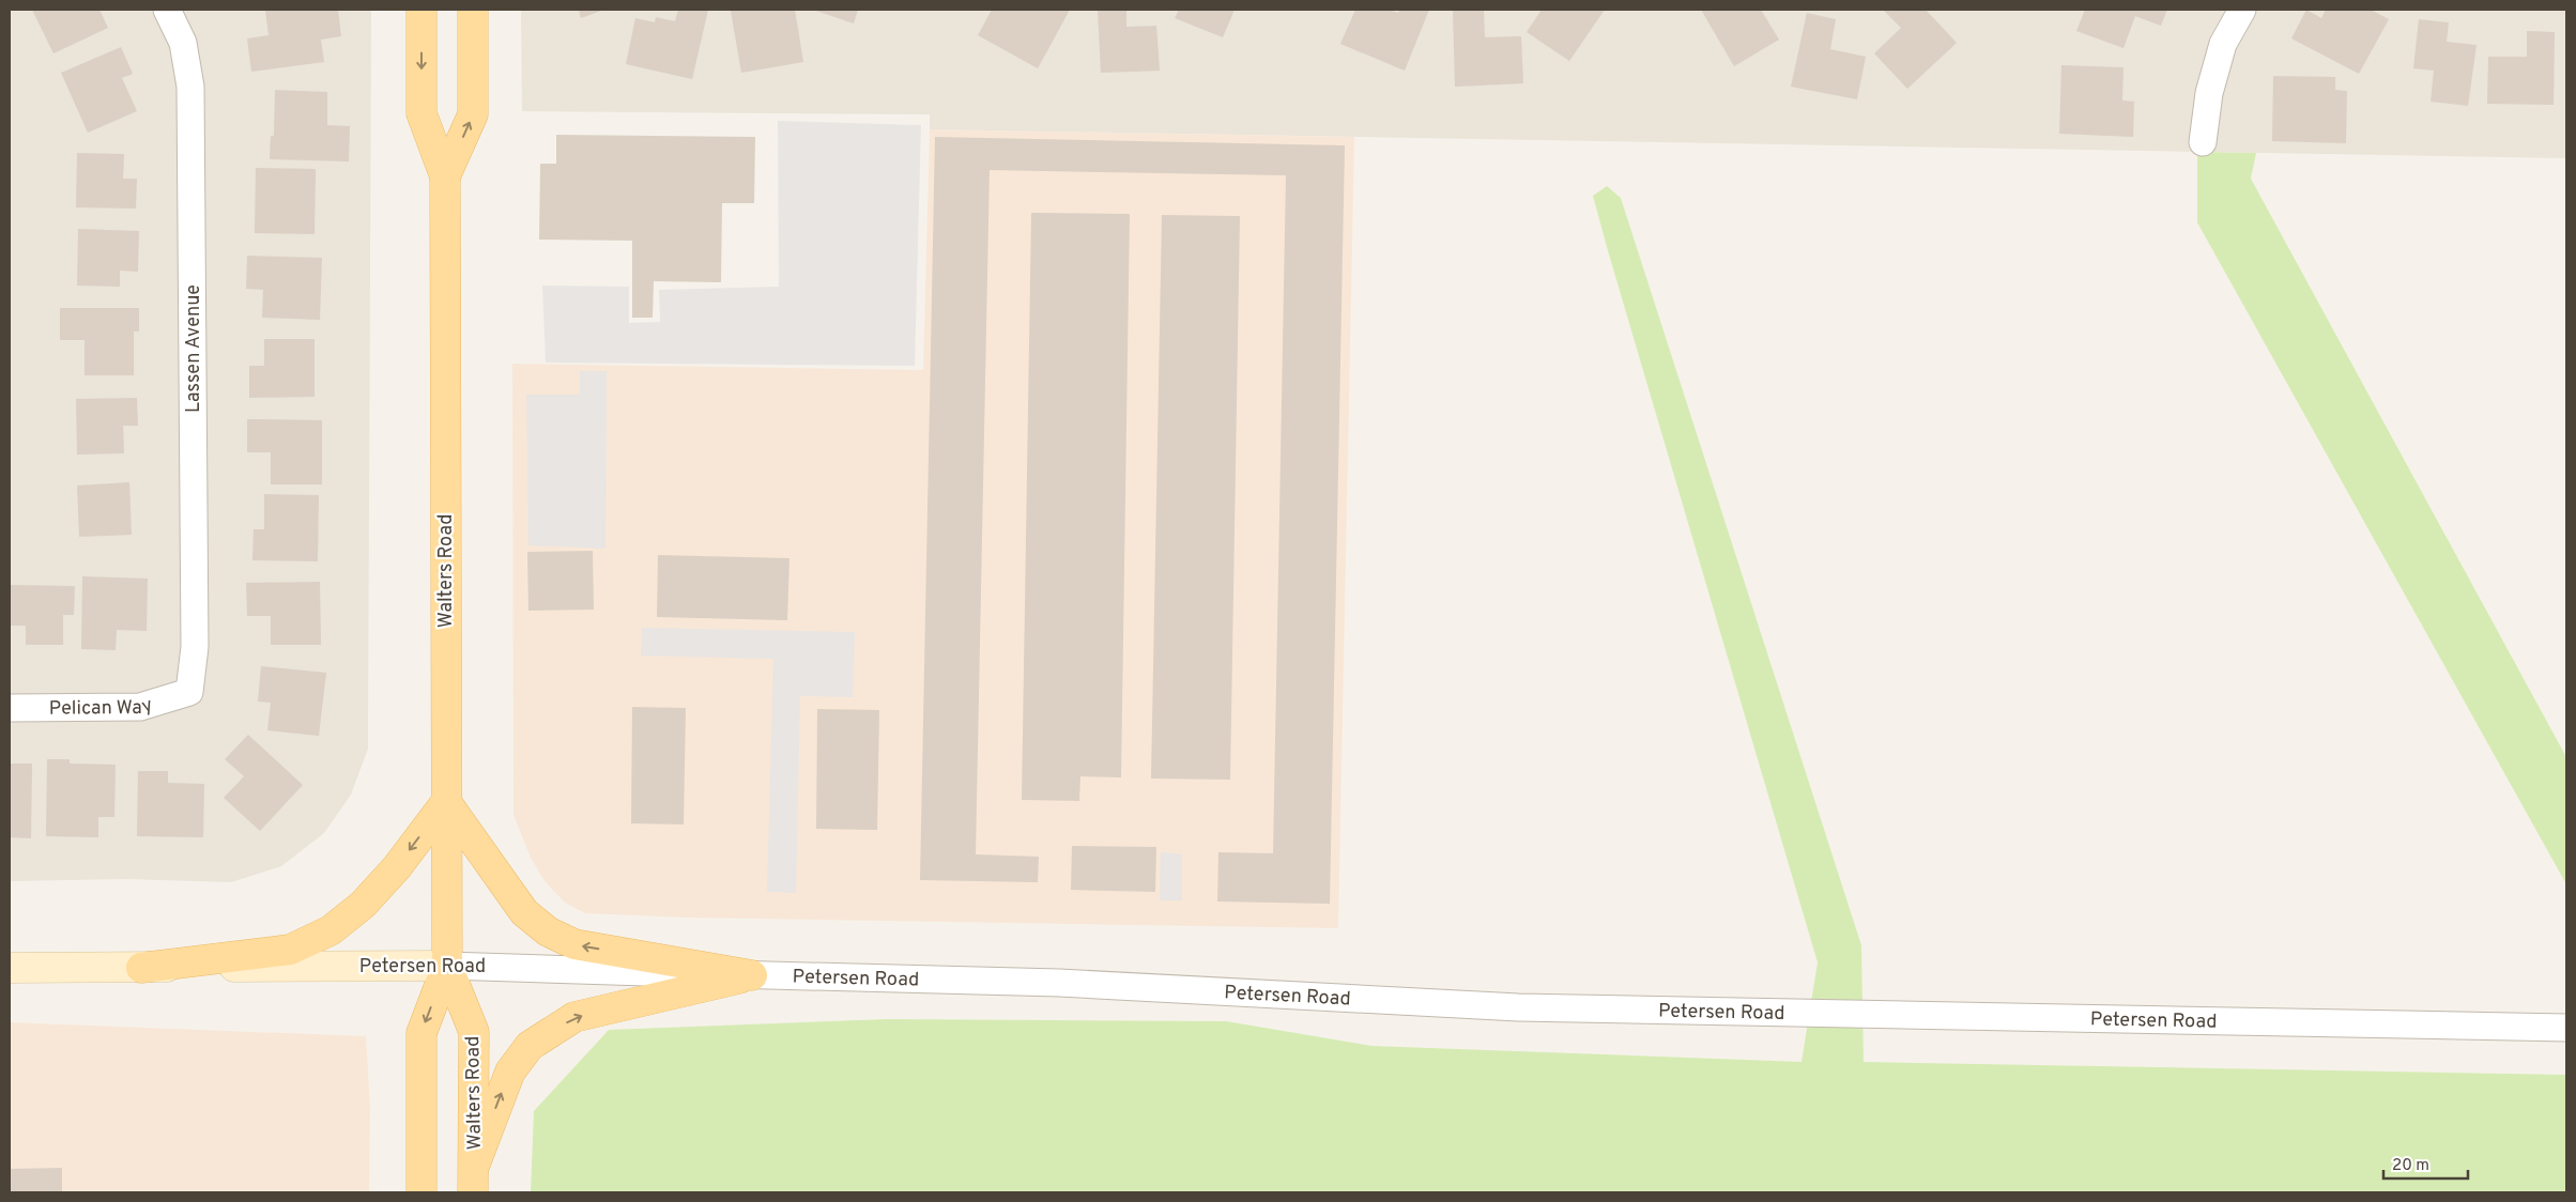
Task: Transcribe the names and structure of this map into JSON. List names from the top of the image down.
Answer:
{
  "streets": {
    "main road": ["Walters Road"],
    "street": ["Lassen Avenue", "Pelican Way", "Petersen Road"]
  },
  "crossings": [
    ["Lassen Avenue", "Pelican Way"],
    ["Walters Road", "Petersen Road"]
  ],
  "scale_bar": "20 m"
}
